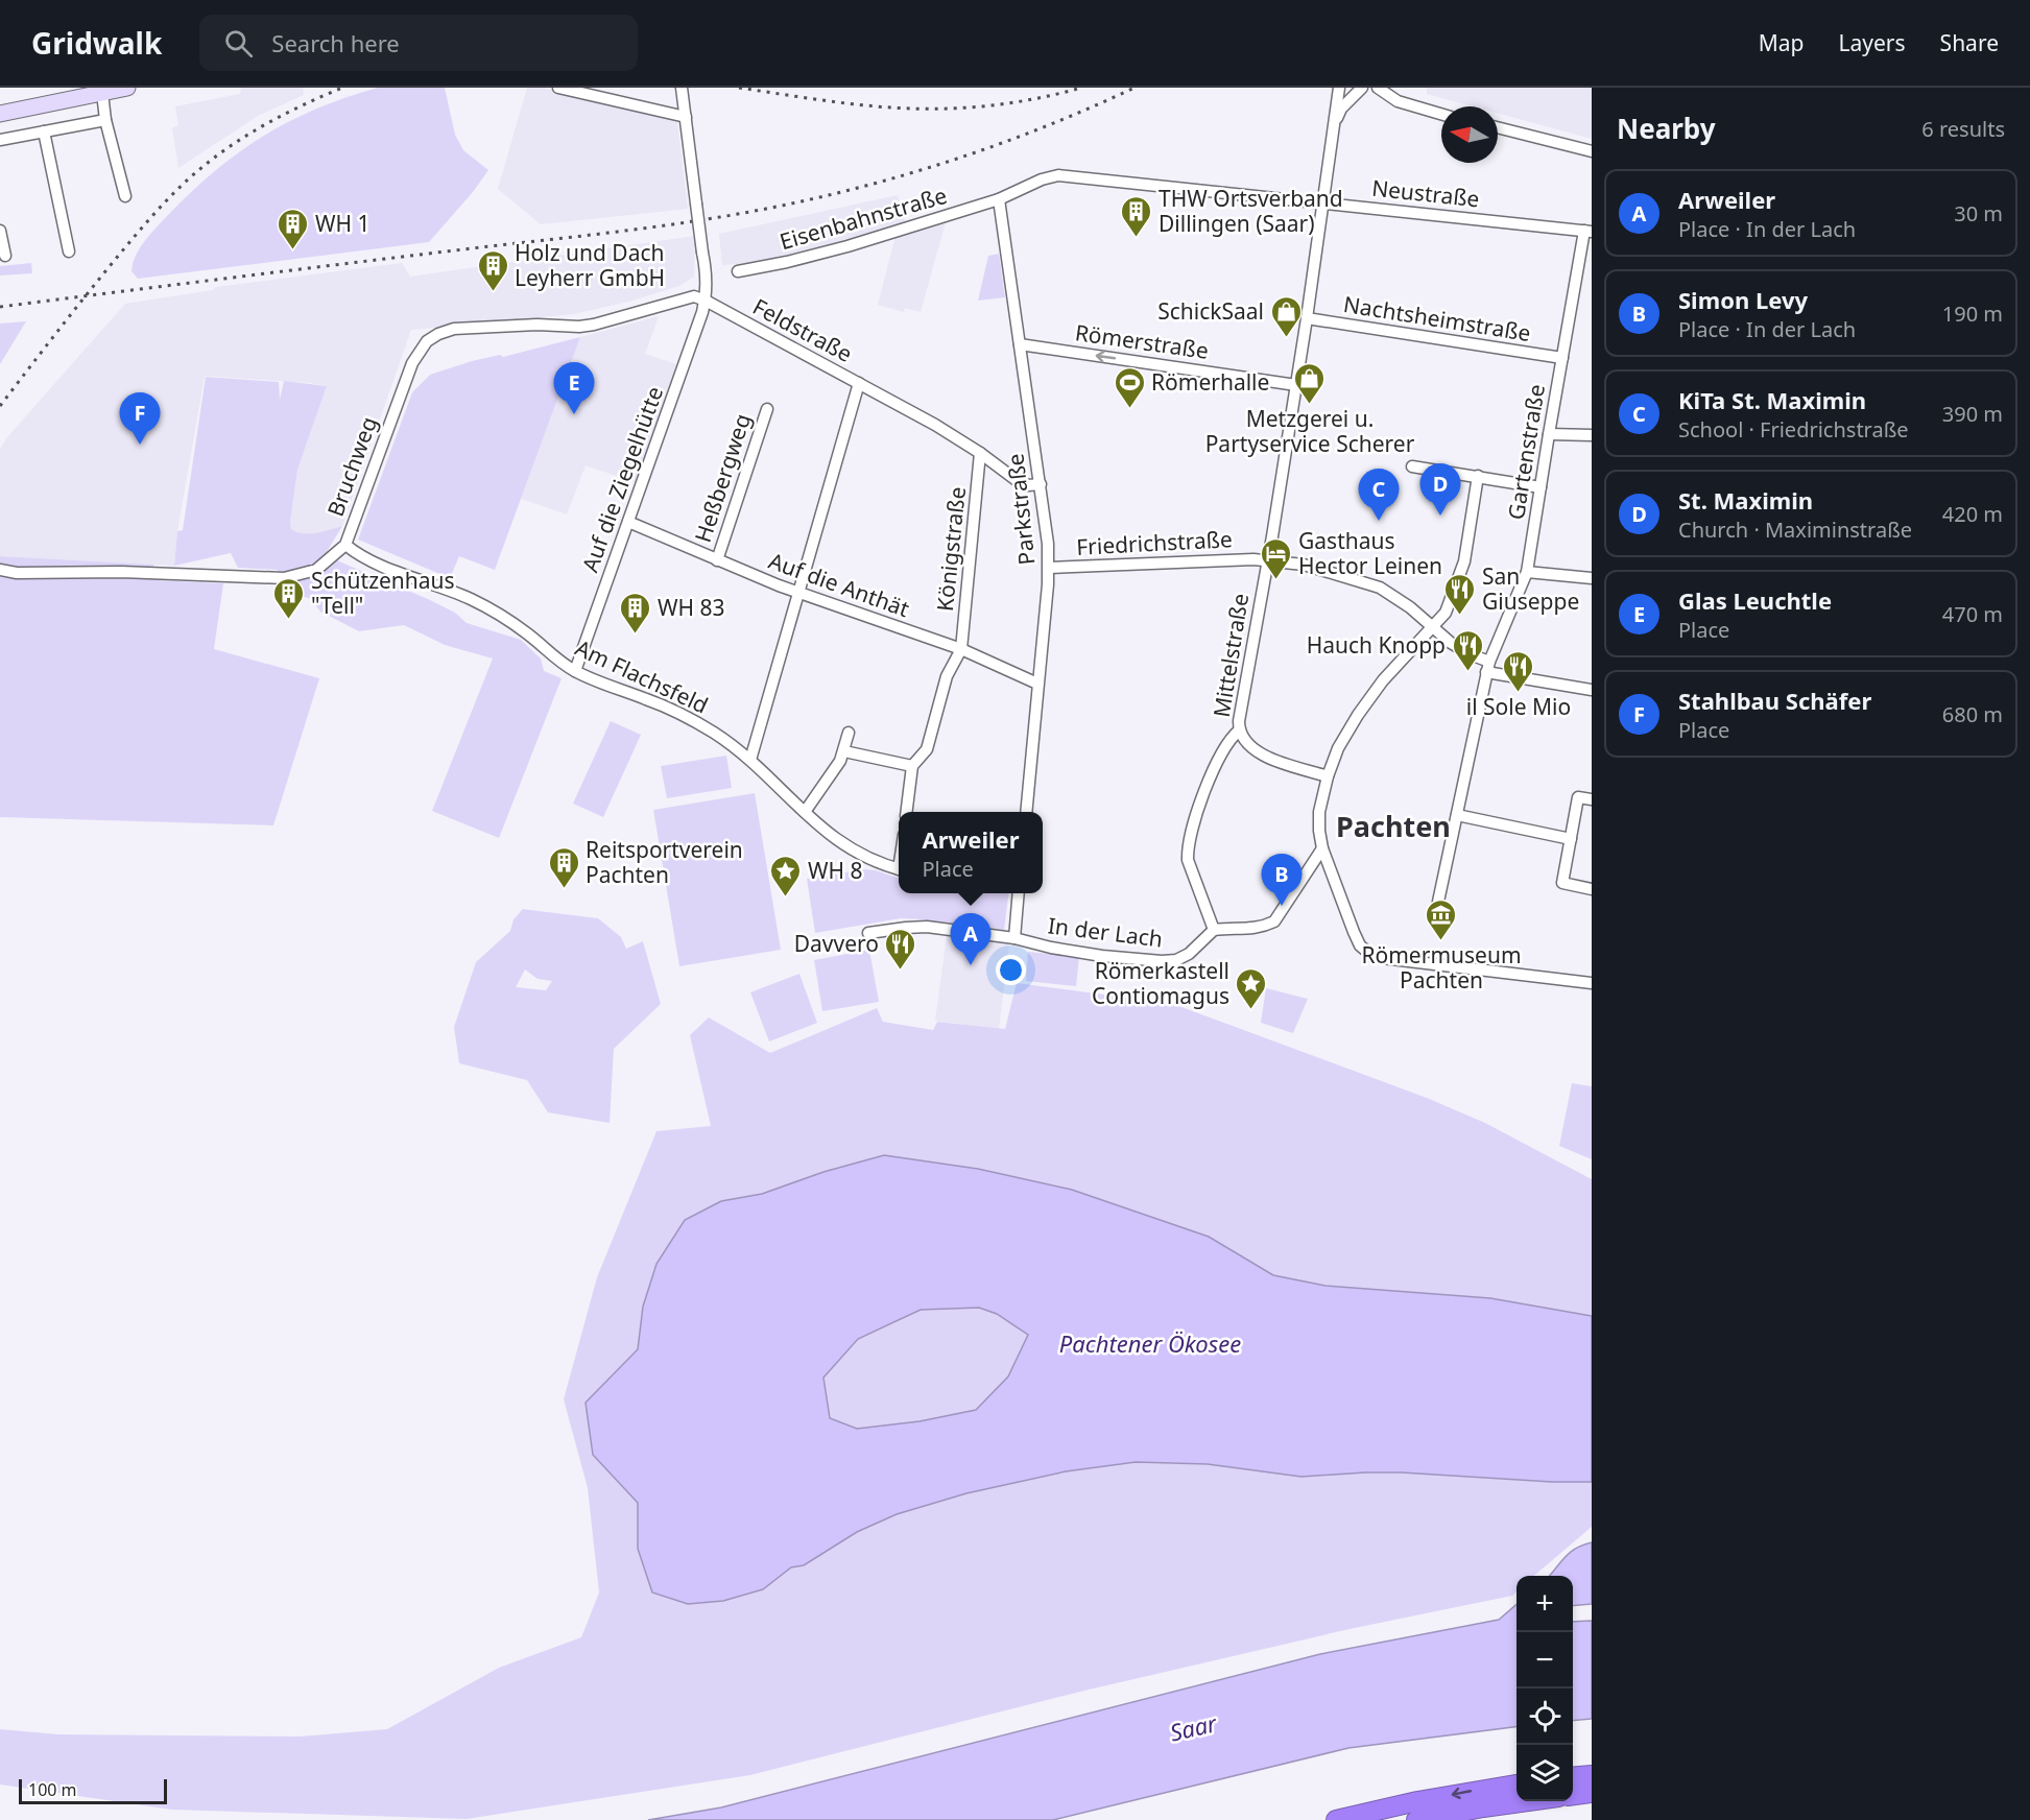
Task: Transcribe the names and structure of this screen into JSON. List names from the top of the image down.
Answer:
{
  "streets": {
    "street": [
      "Neustraße",
      "Eisenbahnstraße",
      "Nachtsheimstraße",
      "Feldstraße",
      "Römerstraße",
      "Gartenstraße",
      "Bruchweg",
      "Heßbergweg",
      "Auf die Ziegelhütte",
      "Parkstraße",
      "Friedrichstraße",
      "Königstraße",
      "Auf die Anthät",
      "Mittelstraße",
      "Am Flachsfeld",
      "In der Lach"
    ]
  },
  "crossings": [
    ["Neustraße", "Eisenbahnstraße"],
    ["Neustraße", "Gartenstraße"],
    ["Neustraße", "Parkstraße"],
    ["Neustraße", "Mittelstraße"],
    ["Eisenbahnstraße", "Parkstraße"],
    ["Nachtsheimstraße", "Gartenstraße"],
    ["Nachtsheimstraße", "Mittelstraße"],
    ["Feldstraße", "Bruchweg"],
    ["Feldstraße", "Auf die Ziegelhütte"],
    ["Feldstraße", "Parkstraße"],
    ["Feldstraße", "Königstraße"],
    ["Römerstraße", "Parkstraße"],
    ["Römerstraße", "Mittelstraße"],
    ["Gartenstraße", "Friedrichstraße"],
    ["Bruchweg", "Auf die Ziegelhütte"],
    ["Bruchweg", "Am Flachsfeld"],
    ["Heßbergweg", "Auf die Anthät"],
    ["Auf die Ziegelhütte", "Auf die Anthät"],
    ["Auf die Ziegelhütte", "Am Flachsfeld"],
    ["Parkstraße", "Friedrichstraße"],
    ["Parkstraße", "Auf die Anthät"],
    ["Friedrichstraße", "Mittelstraße"],
    ["Königstraße", "Auf die Anthät"]
  ],
  "one_way": ["Römerstraße"],
  "districts": ["Pachten"],
  "water": ["Pachtener Ökosee", "Saar"],
  "places": {
    "building": [
      "THW Ortsverband Dillingen (Saar)",
      "WH 1",
      "Holz und Dach Leyherr GmbH",
      "Schützenhaus \"Tell\"",
      "WH 83",
      "Reitsportverein Pachten"
    ],
    "shop": ["SchickSaal", "Metzgerei u. Partyservice Scherer"],
    "sports": ["Römerhalle"],
    "hotel": ["Gasthaus Hector Leinen"],
    "restaurant": [
      "San Giuseppe",
      "Hauch Knopp",
      "il Sole Mio",
      "Davvero"
    ],
    "place": ["WH 8", "Römerkastell Contiomagus"],
    "museum": ["Römermuseum Pachten"]
  },
  "scale_bar": "100 m",
  "north": "left",
  "page": {
    "header": "Gridwalk",
    "search": "Search here",
    "nav": ["Map", "Layers", "Share"],
    "heading": ["Nearby", "6 results"],
    "list": [
      {
        "mark": "A",
        "name": "Arweiler",
        "note": "Place · In der Lach",
        "value": "30 m"
      },
      {
        "mark": "B",
        "name": "Simon Levy",
        "note": "Place · In der Lach",
        "value": "190 m"
      },
      {
        "mark": "C",
        "name": "KiTa St. Maximin",
        "note": "School · Friedrichstraße",
        "value": "390 m"
      },
      {
        "mark": "D",
        "name": "St. Maximin",
        "note": "Church · Maximinstraße",
        "value": "420 m"
      },
      {
        "mark": "E",
        "name": "Glas Leuchtle",
        "note": "Place",
        "value": "470 m"
      },
      {
        "mark": "F",
        "name": "Stahlbau Schäfer",
        "note": "Place",
        "value": "680 m"
      }
    ],
    "pins": [
      "E",
      "F",
      "D",
      "C",
      "B",
      "A"
    ],
    "popup": ["Arweiler", "Place"],
    "map_buttons": ["+", "−"],
    "scale": "100 m"
  }
}
